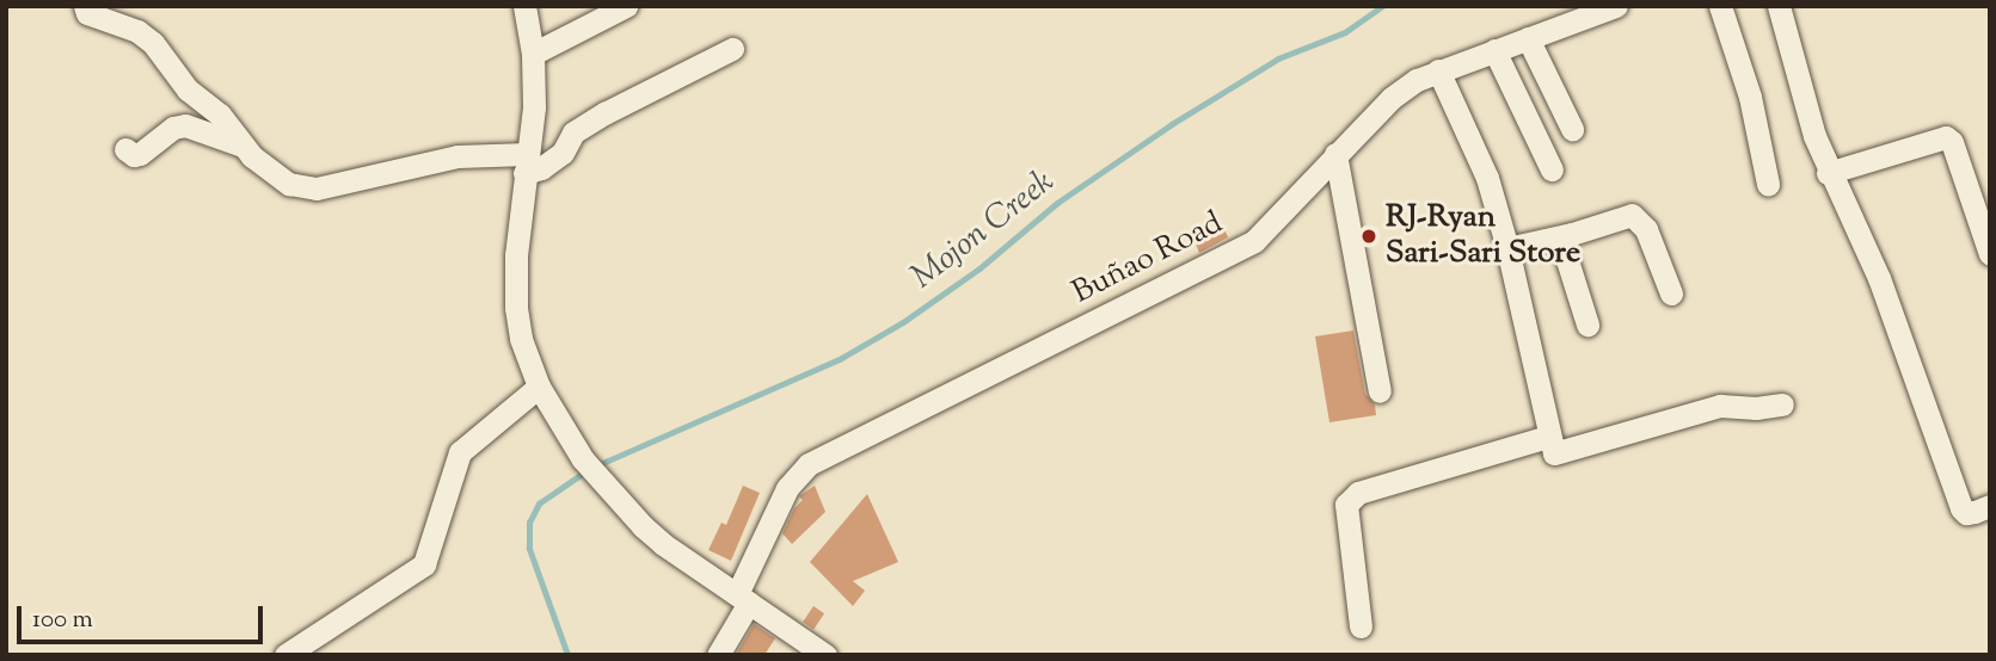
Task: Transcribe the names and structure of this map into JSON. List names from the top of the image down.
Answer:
{
  "streets": {
    "street": ["Buñao Road"]
  },
  "water": ["Mojon Creek"],
  "places": ["RJ-Ryan Sari-Sari Store"],
  "scale_bar": "100 m"
}
